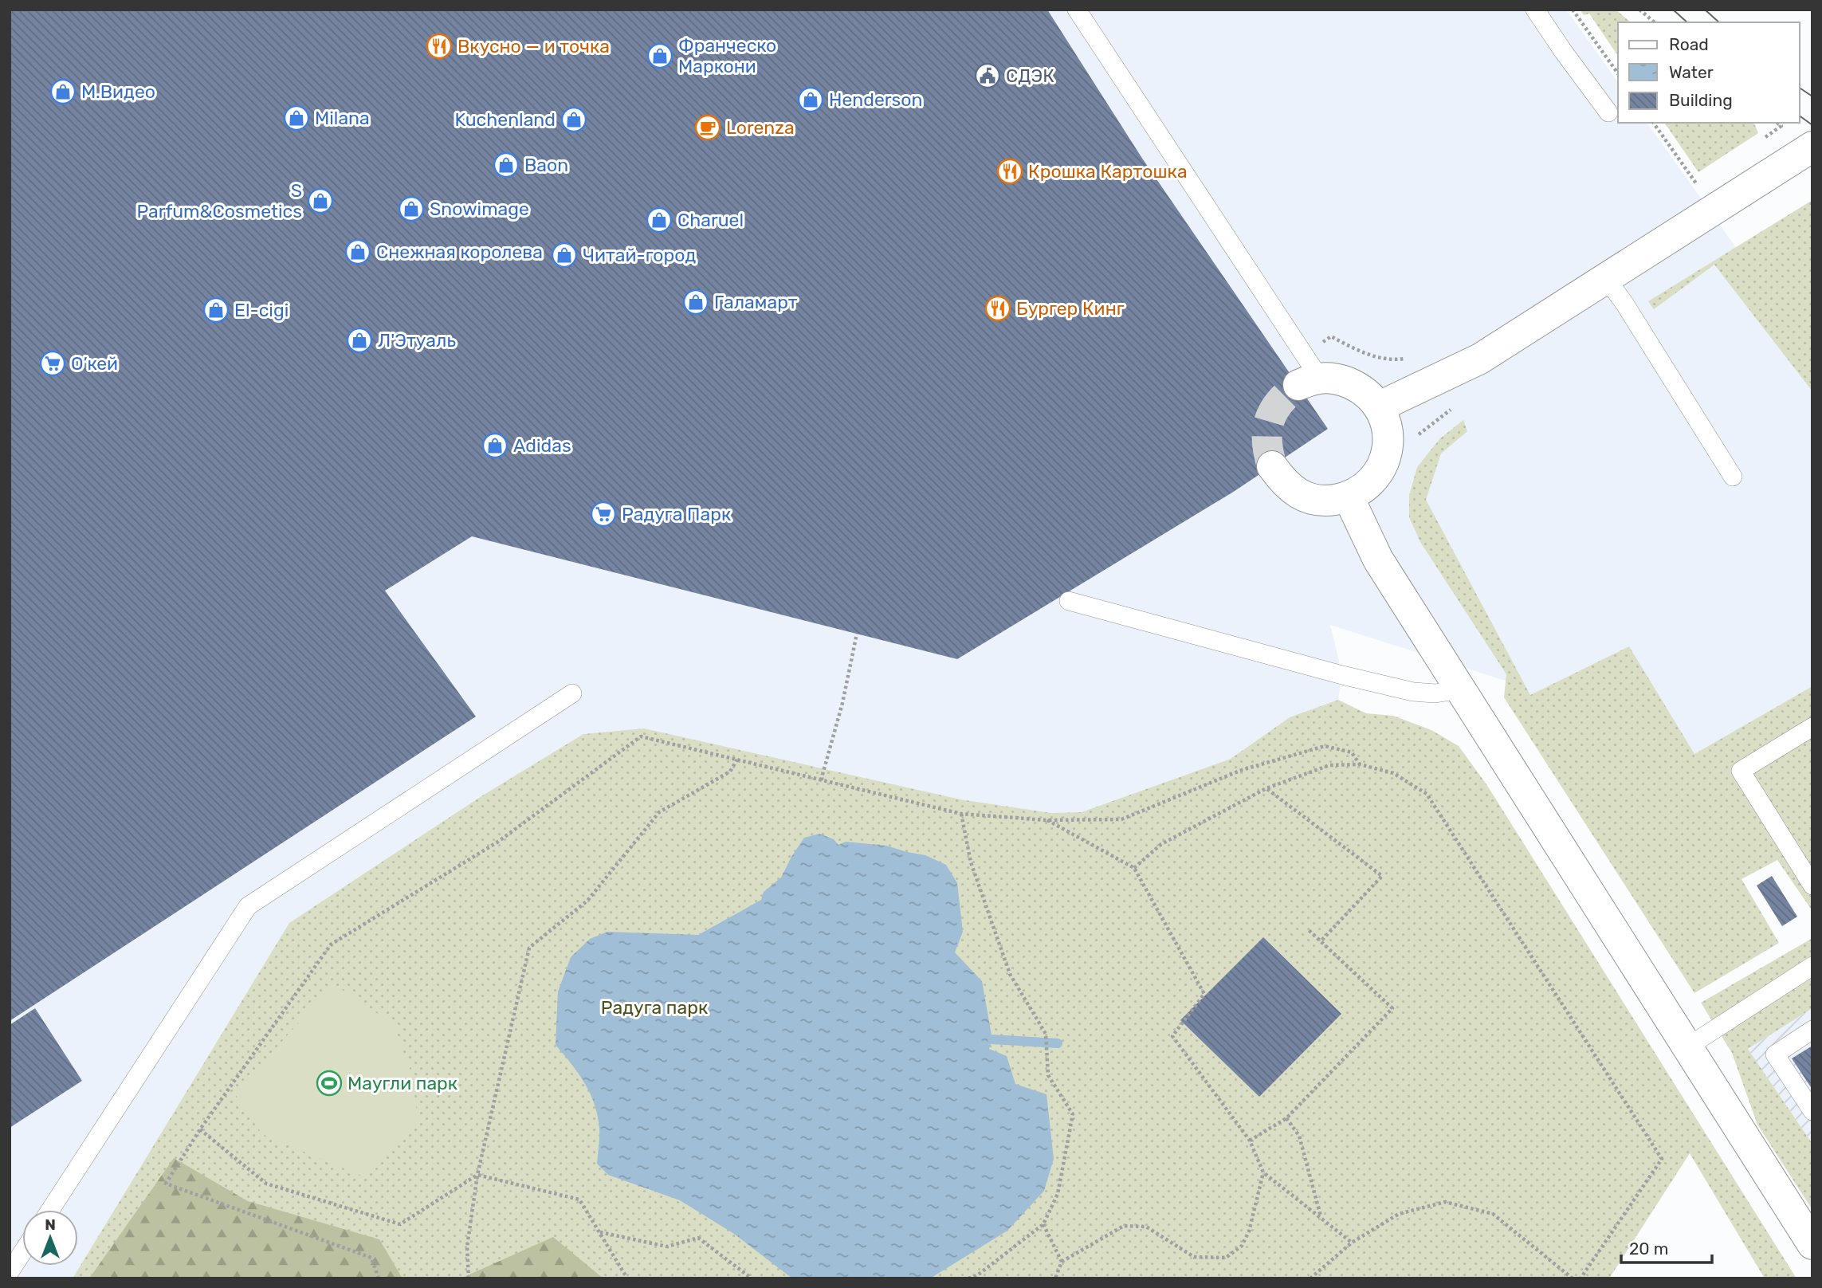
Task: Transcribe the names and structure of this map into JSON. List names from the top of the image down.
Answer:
{
  "parks": ["Радуга парк"],
  "places": {
    "restaurant": ["Вкусно — и точка", "Крошка Картошка", "Бургер Кинг"],
    "shop": [
      "Франческо Маркони",
      "М.Видео",
      "Henderson",
      "Milana",
      "Kuchenland",
      "Baon",
      "S Parfum&Cosmetics",
      "Snowimage",
      "Charuel",
      "Снежная королева",
      "Читай-город",
      "Галамарт",
      "El-cigi",
      "Л'Этуаль",
      "Adidas"
    ],
    "public building": ["СДЭК"],
    "cafe": ["Lorenza"],
    "supermarket": ["О’кей", "Радуга Парк"],
    "sports": ["Маугли парк"]
  },
  "legend": ["Road", "Water", "Building"],
  "scale_bar": "20 m",
  "north": "top"
}
